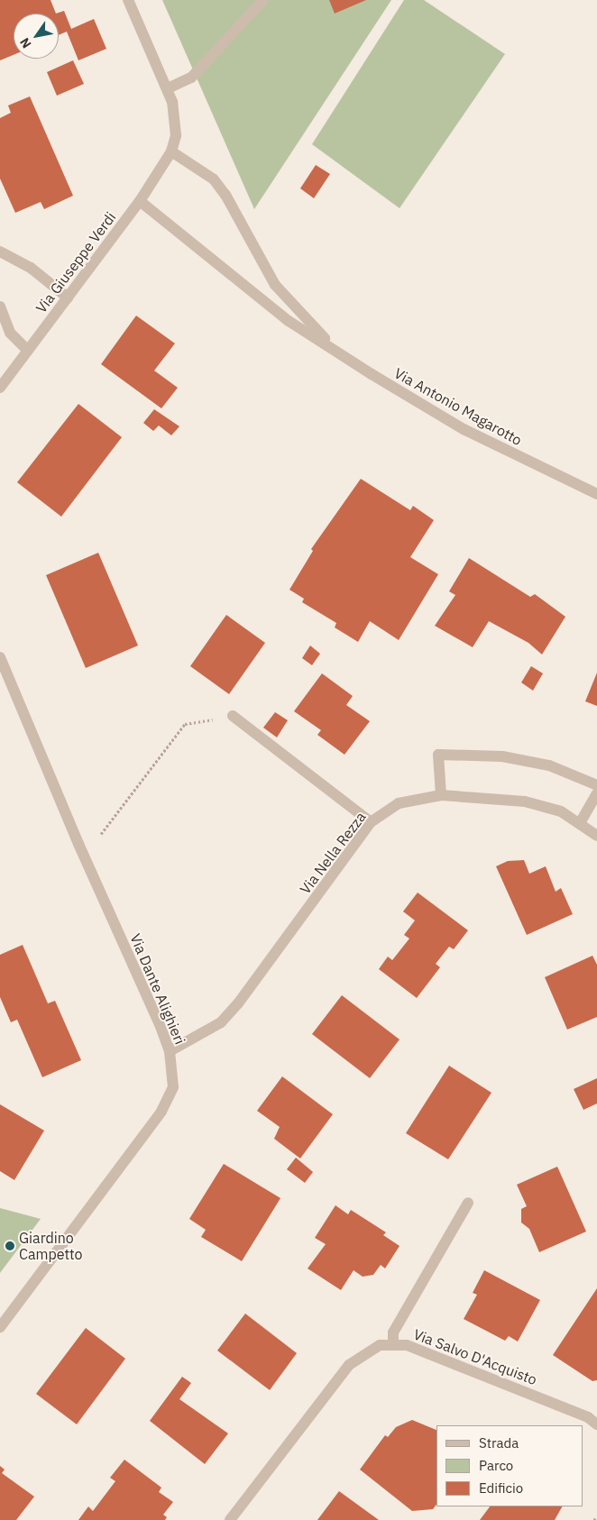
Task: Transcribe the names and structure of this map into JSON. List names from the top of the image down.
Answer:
{
  "streets": {
    "street": [
      "Via Giuseppe Verdi",
      "Via Antonio Magarotto",
      "Via Nella Rezza",
      "Via Dante Alighieri",
      "Via Salvo D'Acquisto"
    ]
  },
  "crossings": [
    ["Via Giuseppe Verdi", "Via Antonio Magarotto"],
    ["Via Nella Rezza", "Via Dante Alighieri"]
  ],
  "places": ["Giardino Campetto"],
  "legend": ["Strada", "Parco", "Edificio"],
  "north": "bottom left"
}
